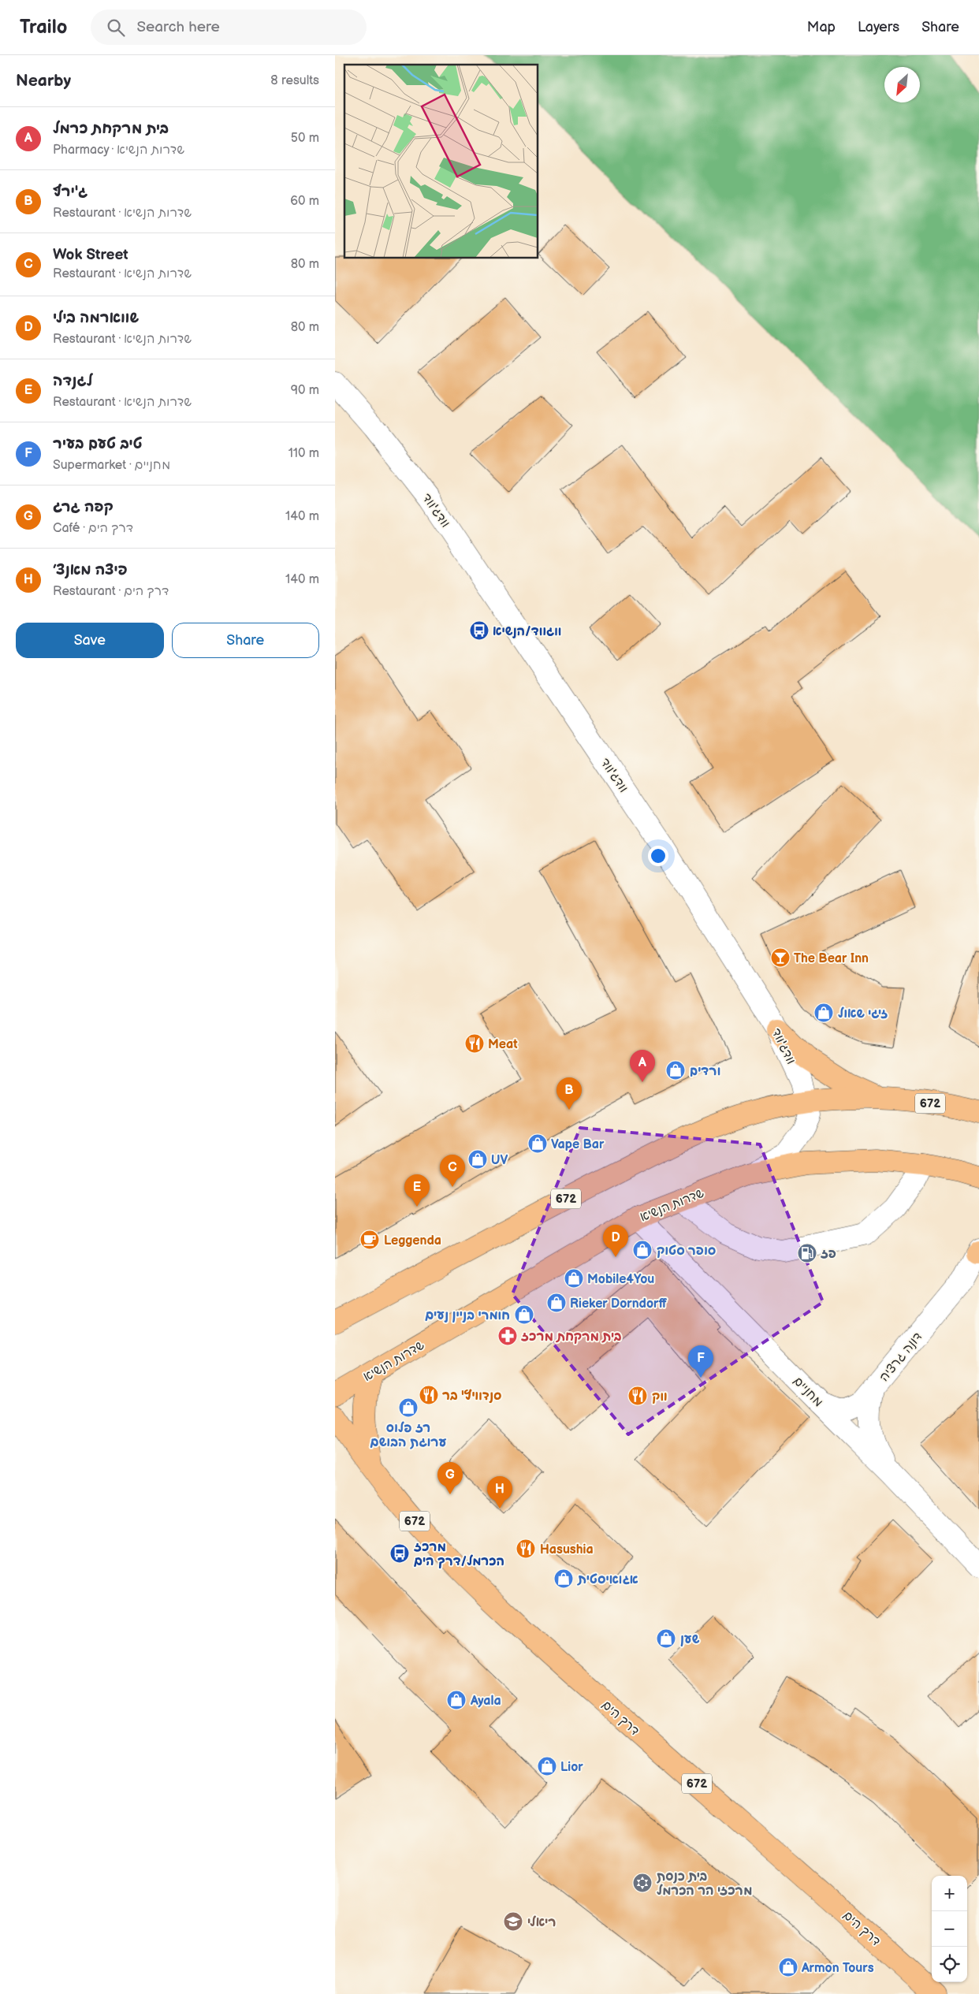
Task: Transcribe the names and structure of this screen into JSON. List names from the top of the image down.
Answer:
{
  "streets": {
    "main road": ["672", "שדרות הנשיא", "דרך הים"],
    "street": ["וודג'ווד", "דונה גרציה", "מחניים"]
  },
  "crossings": [
    ["וודג'ווד", "672"],
    ["וודג'ווד", "שדרות הנשיא"],
    ["שדרות הנשיא", "מחניים"],
    ["דונה גרציה", "מחניים"]
  ],
  "places": {
    "bus stop": ["ווגווד/הנשיא", "מרכז הכרמל/דרך הים"],
    "bar": ["The Bear Inn"],
    "shop": [
      "זיגי שאול",
      "ורדים",
      "Vape Bar",
      "UV",
      "סופר סטוק",
      "Mobile4You",
      "Rieker Dorndorff",
      "חומרי בניין נעים",
      "רז פלוס ערוגת הבושם",
      "אגואיסטית",
      "שען",
      "Ayala",
      "Lior",
      "Armon Tours"
    ],
    "restaurant": [
      "Meat",
      "סנדוויץ' בר",
      "ווק",
      "Hasushia"
    ],
    "cafe": ["Leggenda"],
    "fuel station": ["פז"],
    "pharmacy": ["בית מרקחת מרכז"],
    "synagogue": ["בית כנסת מרכזי הר הכרמל"],
    "school or university": ["ריאלי"]
  },
  "north": "bottom left",
  "page": {
    "header": "Trailo",
    "search": "Search here",
    "nav": ["Map", "Layers", "Share"],
    "heading": ["Nearby", "8 results"],
    "list": [
      {
        "mark": "A",
        "name": "בית מרקחת כרמל",
        "note": "Pharmacy · שדרות הנשיא",
        "value": "50 m"
      },
      {
        "mark": "B",
        "name": "ג'ירף",
        "note": "Restaurant · שדרות הנשיא",
        "value": "60 m"
      },
      {
        "mark": "C",
        "name": "Wok Street",
        "note": "Restaurant · שדרות הנשיא",
        "value": "80 m"
      },
      {
        "mark": "D",
        "name": "שווארמה בילי",
        "note": "Restaurant · שדרות הנשיא",
        "value": "80 m"
      },
      {
        "mark": "E",
        "name": "לגנדה",
        "note": "Restaurant · שדרות הנשיא",
        "value": "90 m"
      },
      {
        "mark": "F",
        "name": "טיב טעם בעיר",
        "note": "Supermarket · מחניים",
        "value": "110 m"
      },
      {
        "mark": "G",
        "name": "קפה גרג",
        "note": "Café · דרך הים",
        "value": "140 m"
      },
      {
        "mark": "H",
        "name": "פיצה מאנצ׳",
        "note": "Restaurant · דרך הים",
        "value": "140 m"
      }
    ],
    "buttons": ["Save", "Share"],
    "pins": [
      "A",
      "B",
      "C",
      "E",
      "D",
      "F",
      "G",
      "H"
    ],
    "map_buttons": ["+", "−"]
  }
}
